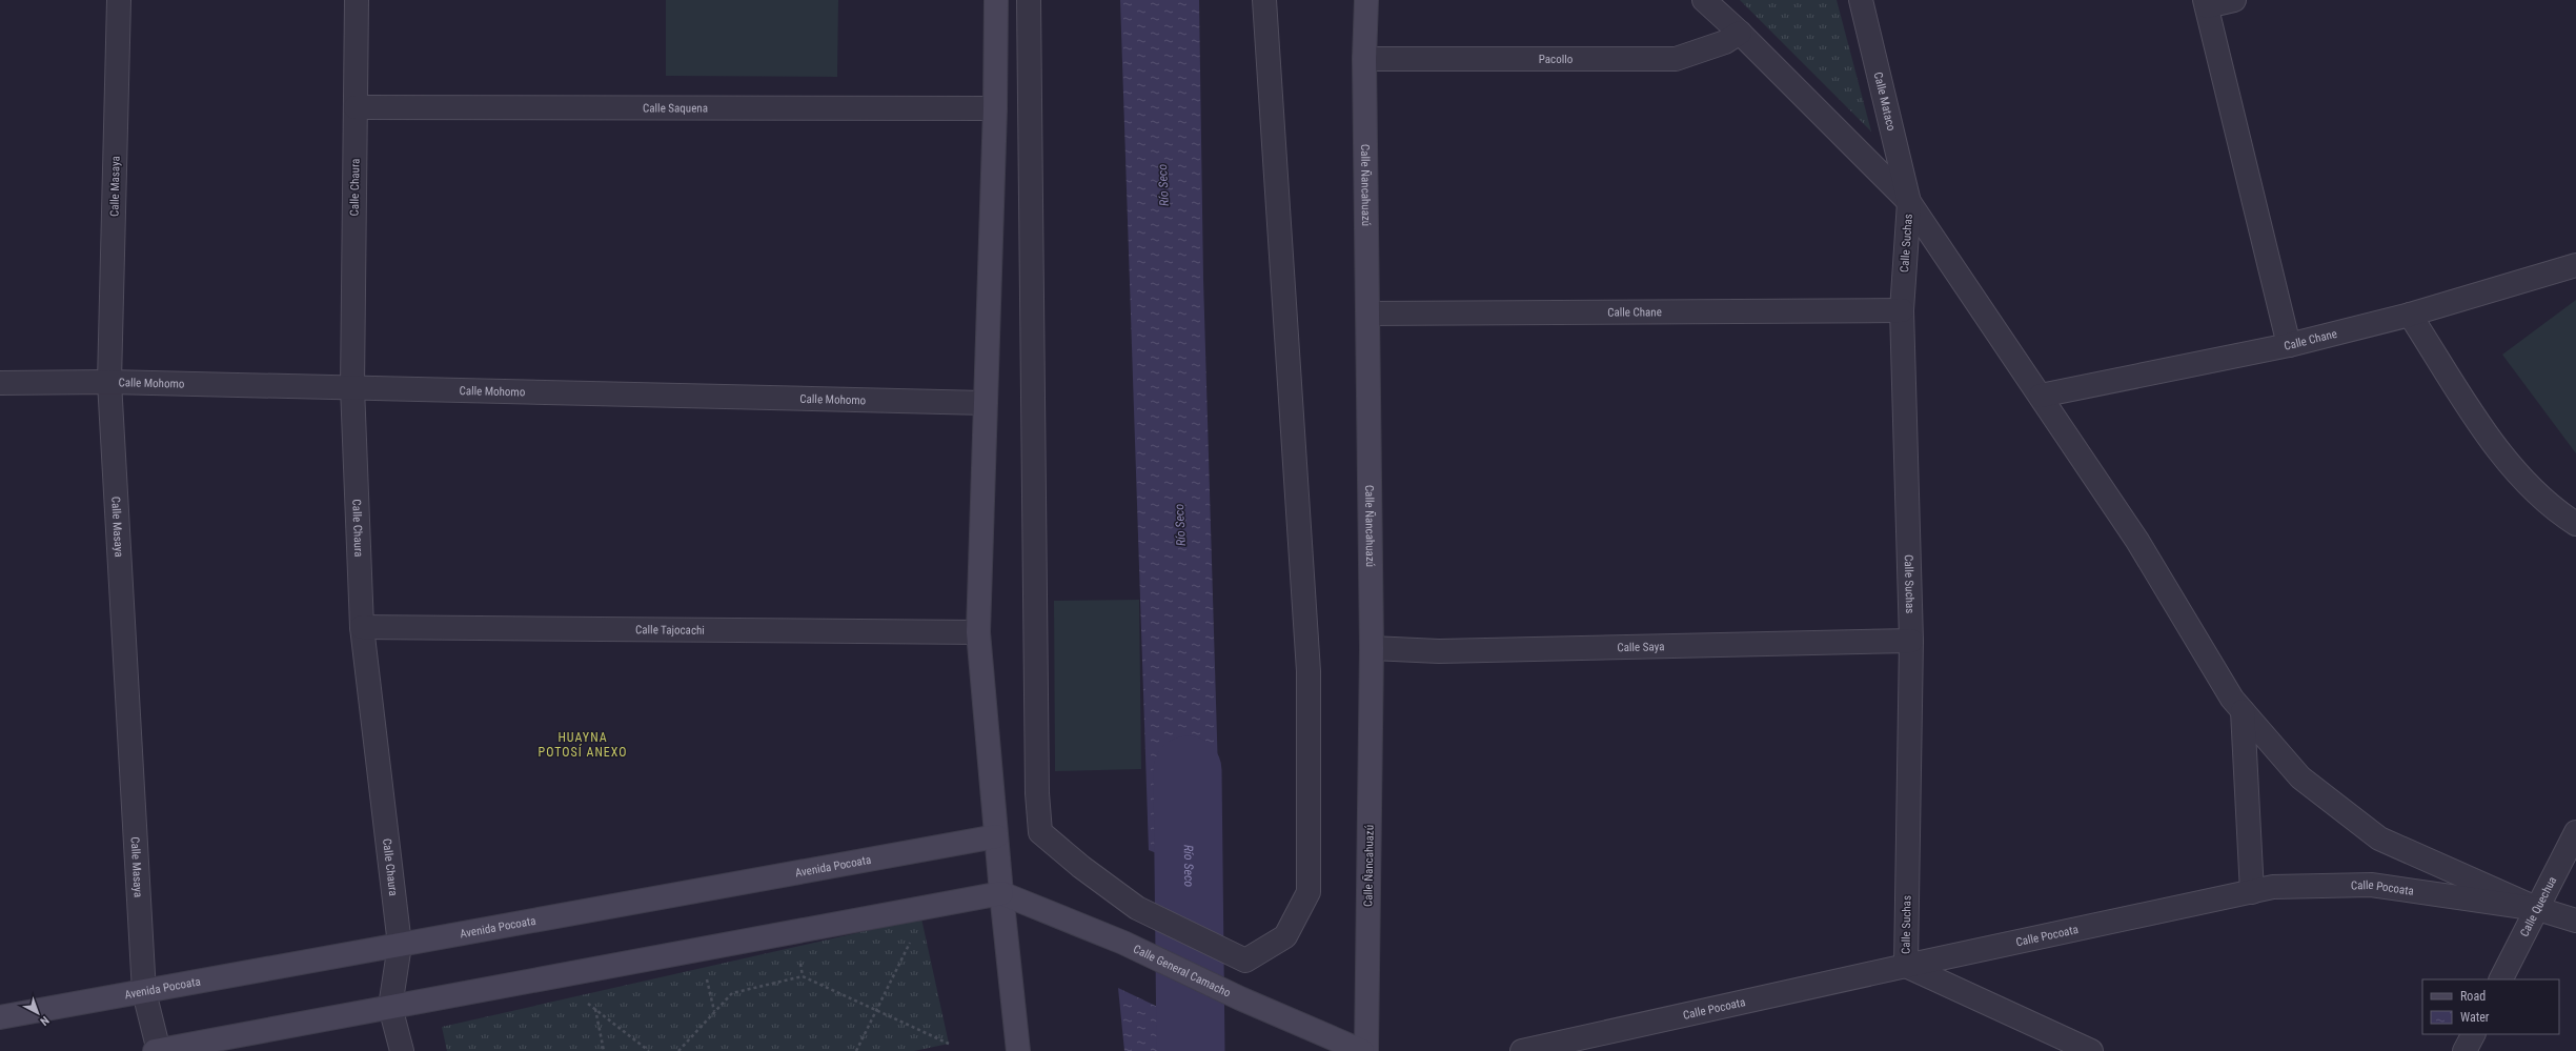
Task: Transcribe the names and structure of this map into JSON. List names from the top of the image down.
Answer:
{
  "streets": {
    "street": [
      "Pacollo",
      "Calle Mataco",
      "Calle Saquena",
      "Calle Ñancahuazú",
      "Calle Masaya",
      "Calle Chaura",
      "Calle Suchas",
      "Calle Chane",
      "Calle Mohomo",
      "Calle Tajocachi",
      "Calle Saya",
      "Avenida Pocoata",
      "Calle Pocoata",
      "Calle Quechua",
      "Calle General Camacho"
    ]
  },
  "crossings": [
    ["Pacollo", "Calle Ñancahuazú"],
    ["Calle Mataco", "Calle Suchas"],
    ["Calle Saquena", "Calle Chaura"],
    ["Calle Ñancahuazú", "Calle Chane"],
    ["Calle Ñancahuazú", "Calle Saya"],
    ["Calle Masaya", "Calle Mohomo"],
    ["Calle Masaya", "Avenida Pocoata"],
    ["Calle Chaura", "Calle Mohomo"],
    ["Calle Chaura", "Calle Tajocachi"],
    ["Calle Chaura", "Avenida Pocoata"],
    ["Calle Suchas", "Calle Chane"],
    ["Calle Suchas", "Calle Saya"],
    ["Calle Suchas", "Calle Pocoata"],
    ["Calle Pocoata", "Calle Quechua"]
  ],
  "districts": ["HUAYNA POTOSÍ ANEXO"],
  "water": ["Río Seco"],
  "legend": ["Road", "Water"],
  "north": "bottom right"
}
